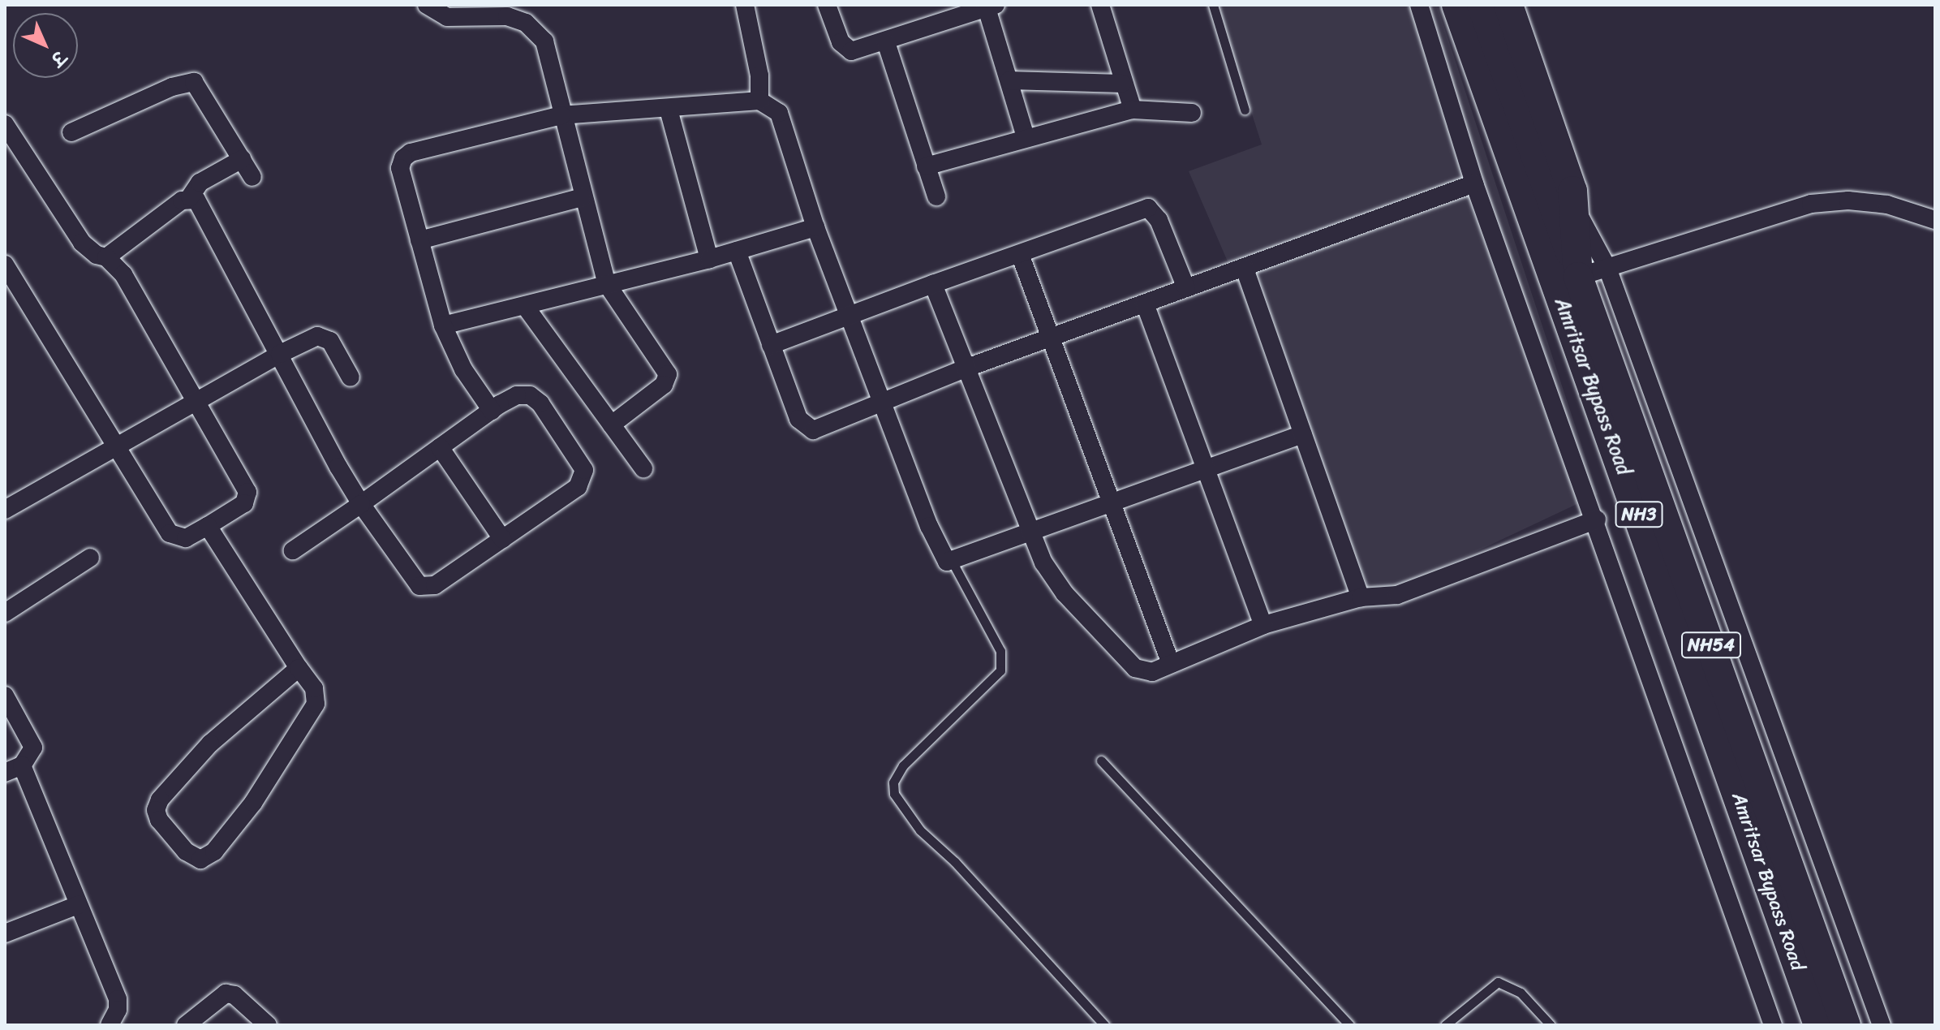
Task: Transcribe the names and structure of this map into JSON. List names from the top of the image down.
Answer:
{
  "streets": {
    "highway": ["Amritsar Bypass Road", "NH3", "NH54"]
  },
  "crossings": [
    ["Amritsar Bypass Road", "NH54"]
  ],
  "north": "bottom right"
}
